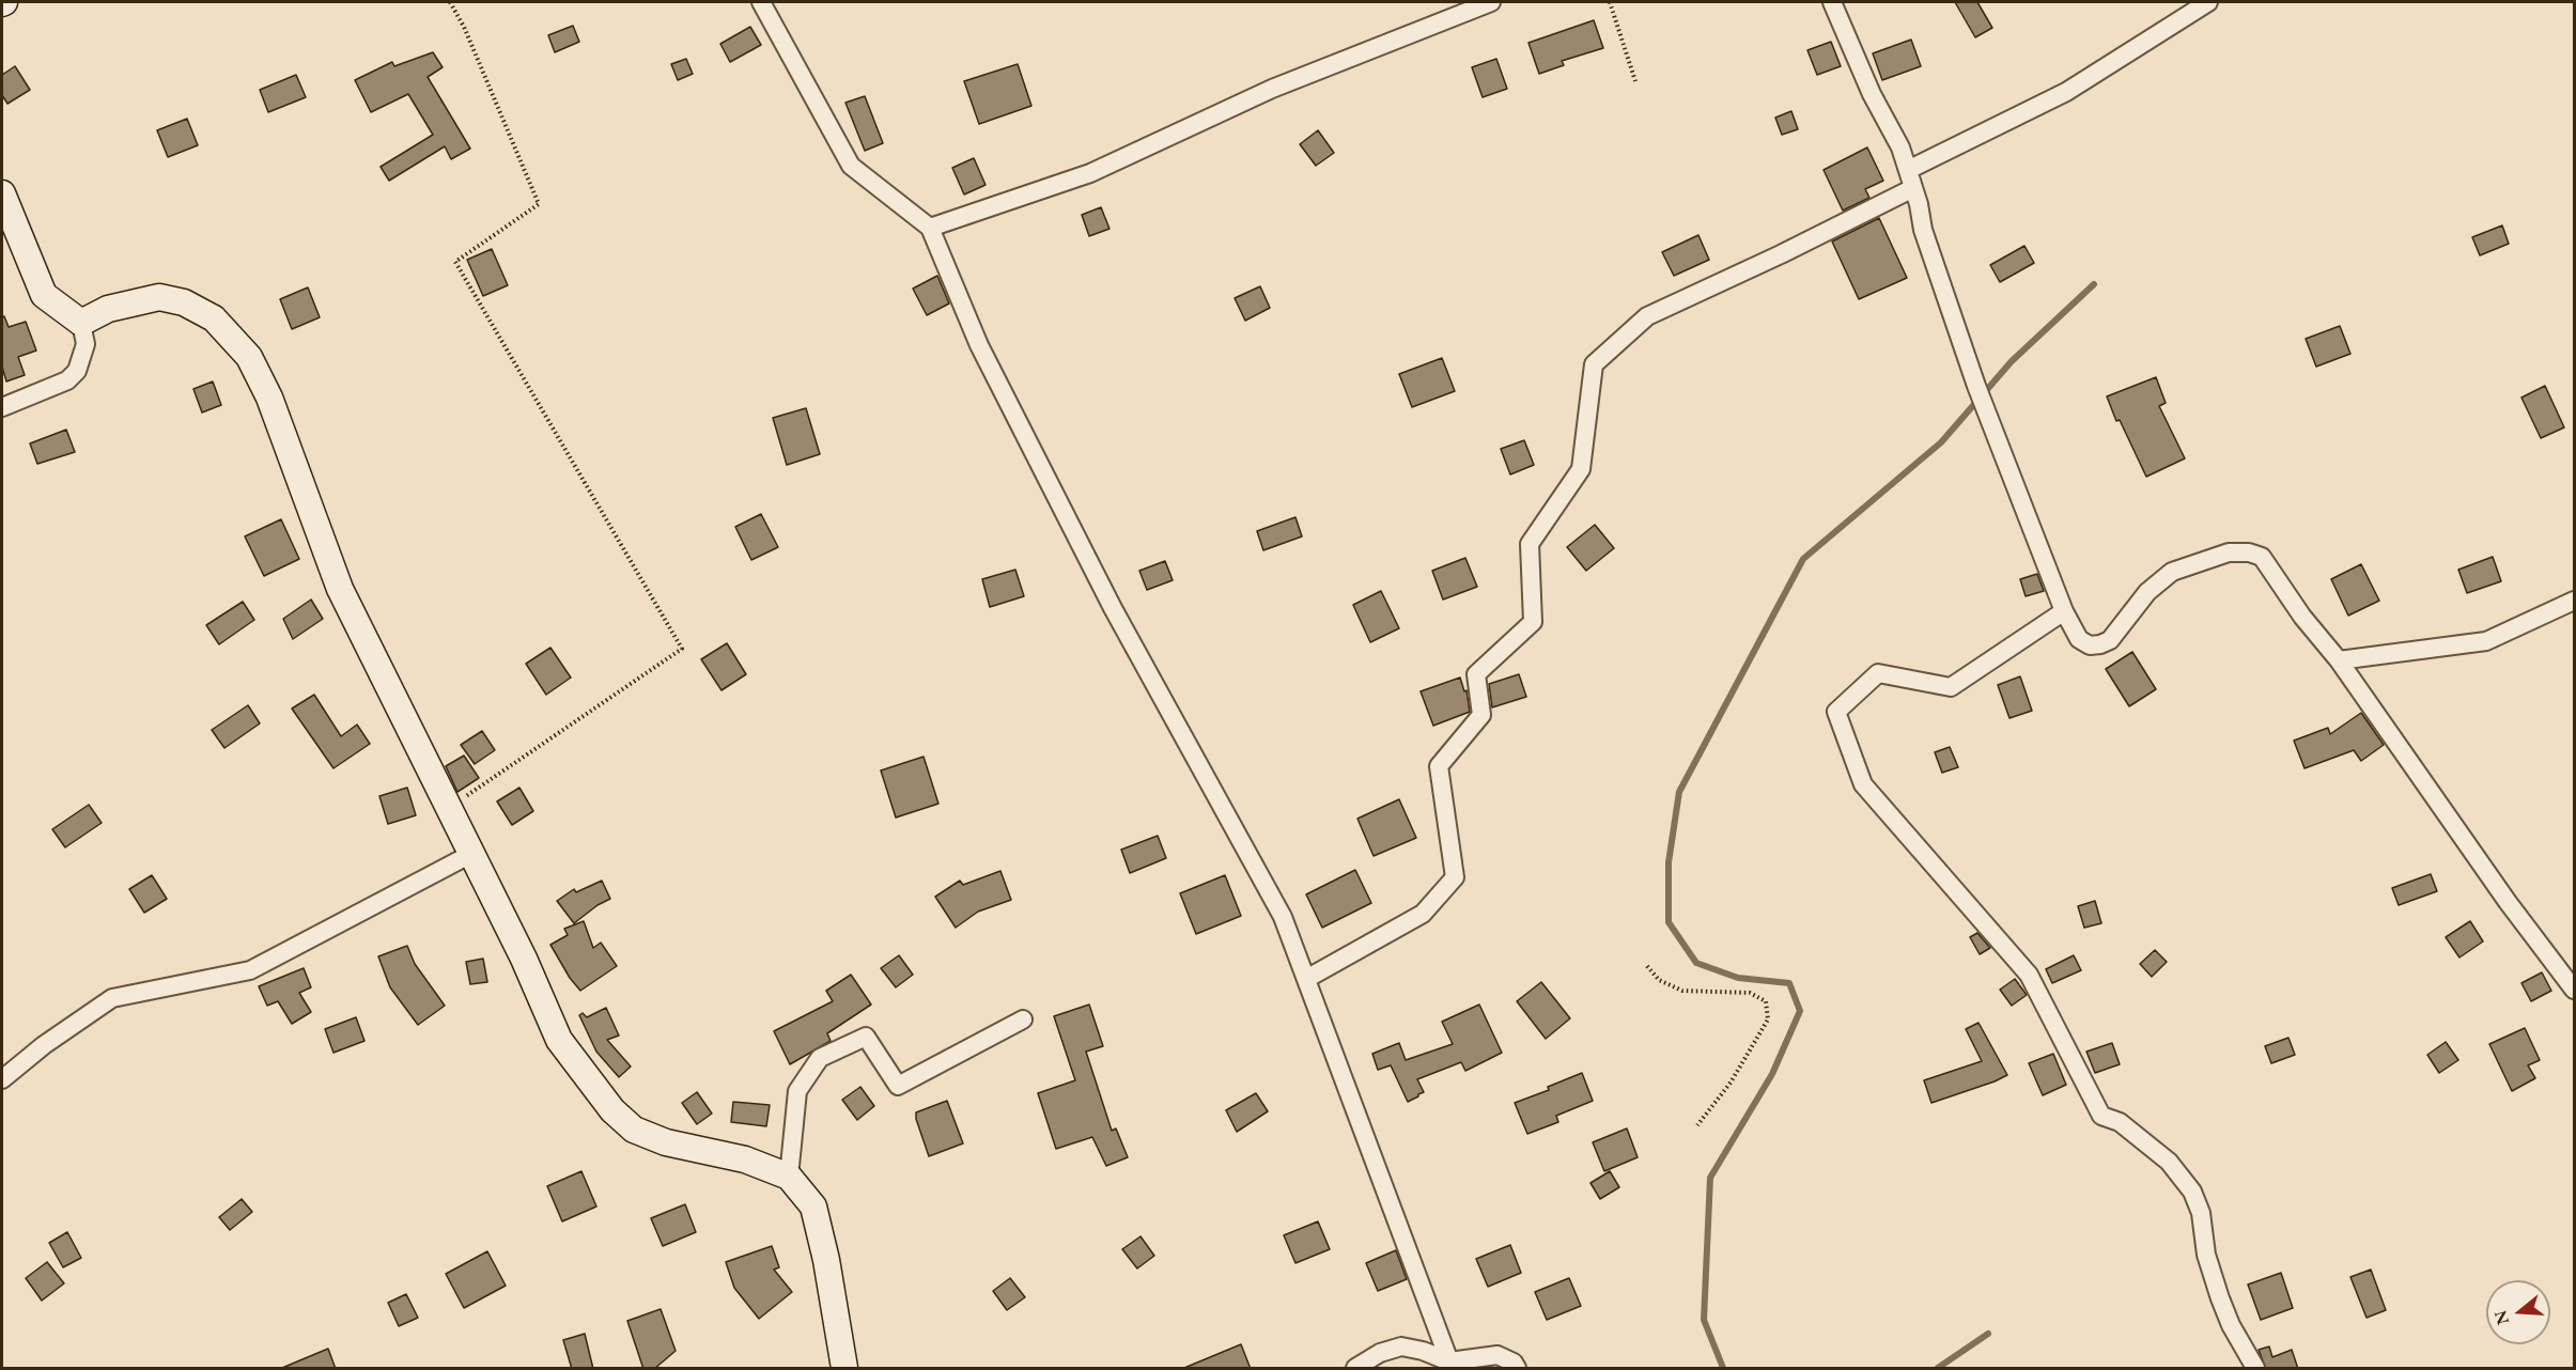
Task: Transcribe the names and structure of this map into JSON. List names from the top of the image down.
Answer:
{
  "north": "left"
}
